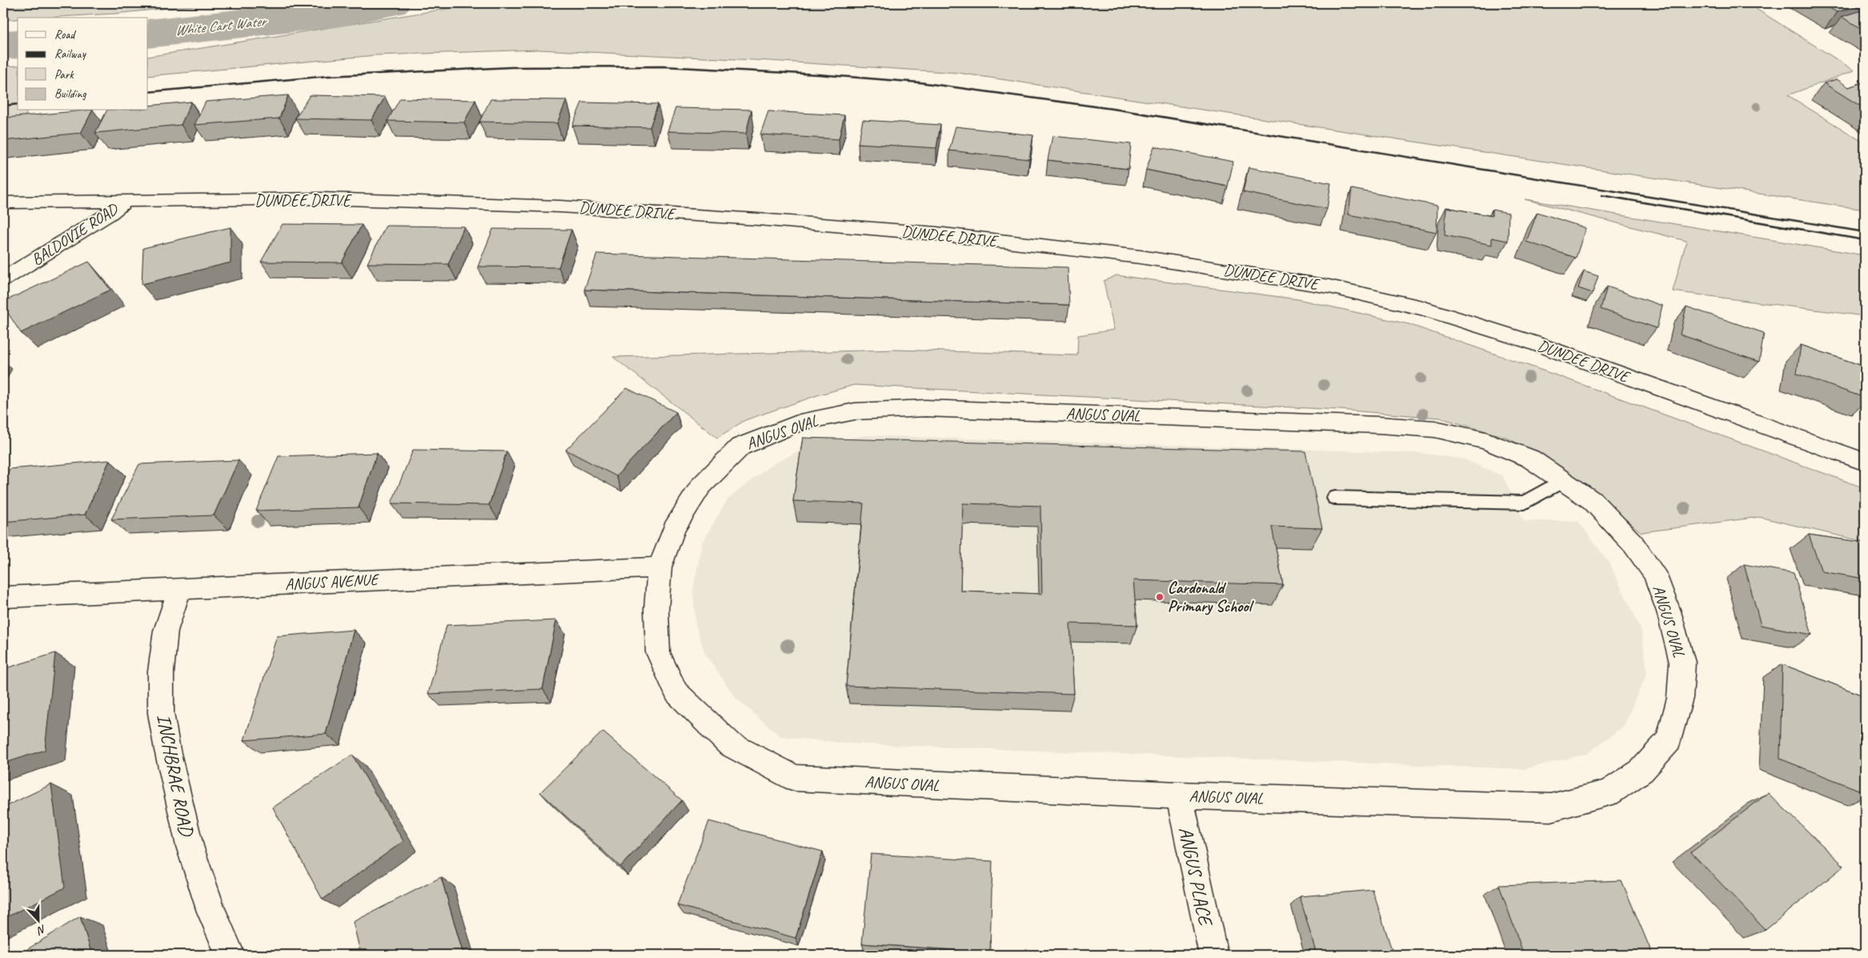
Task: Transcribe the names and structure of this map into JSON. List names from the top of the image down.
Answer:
{
  "streets": {
    "street": [
      "DUNDEE DRIVE",
      "BALDOVIE ROAD",
      "ANGUS OVAL",
      "ANGUS AVENUE",
      "INCHBRAE ROAD",
      "ANGUS PLACE"
    ]
  },
  "crossings": [
    ["DUNDEE DRIVE", "BALDOVIE ROAD"],
    ["ANGUS OVAL", "ANGUS AVENUE"],
    ["ANGUS OVAL", "ANGUS PLACE"],
    ["ANGUS AVENUE", "INCHBRAE ROAD"]
  ],
  "water": ["White Cart Water"],
  "places": ["Cardonald Primary School"],
  "legend": [
    "Road",
    "Railway",
    "Park",
    "Building"
  ],
  "north": "bottom"
}
